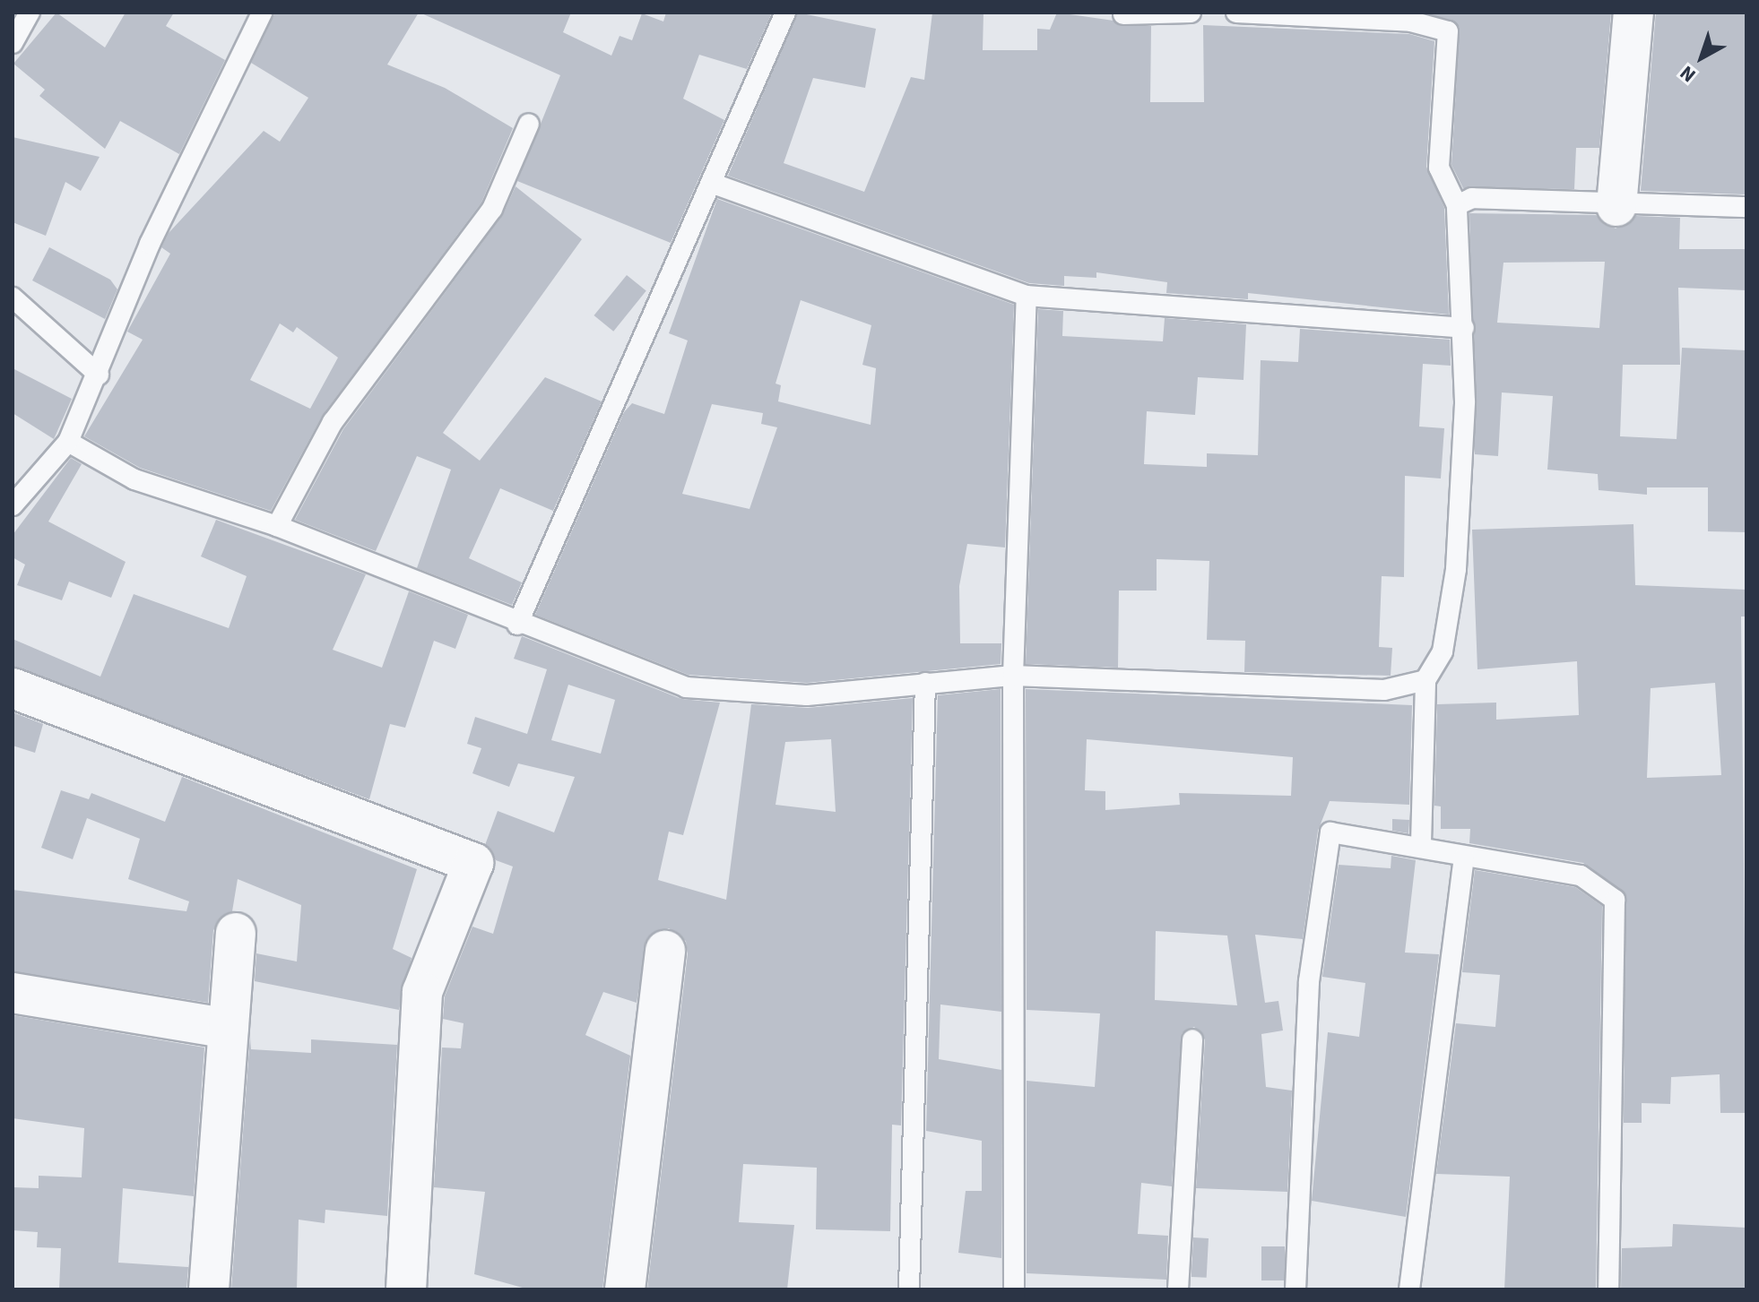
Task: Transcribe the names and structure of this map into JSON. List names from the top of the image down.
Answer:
{
  "north": "bottom left"
}
